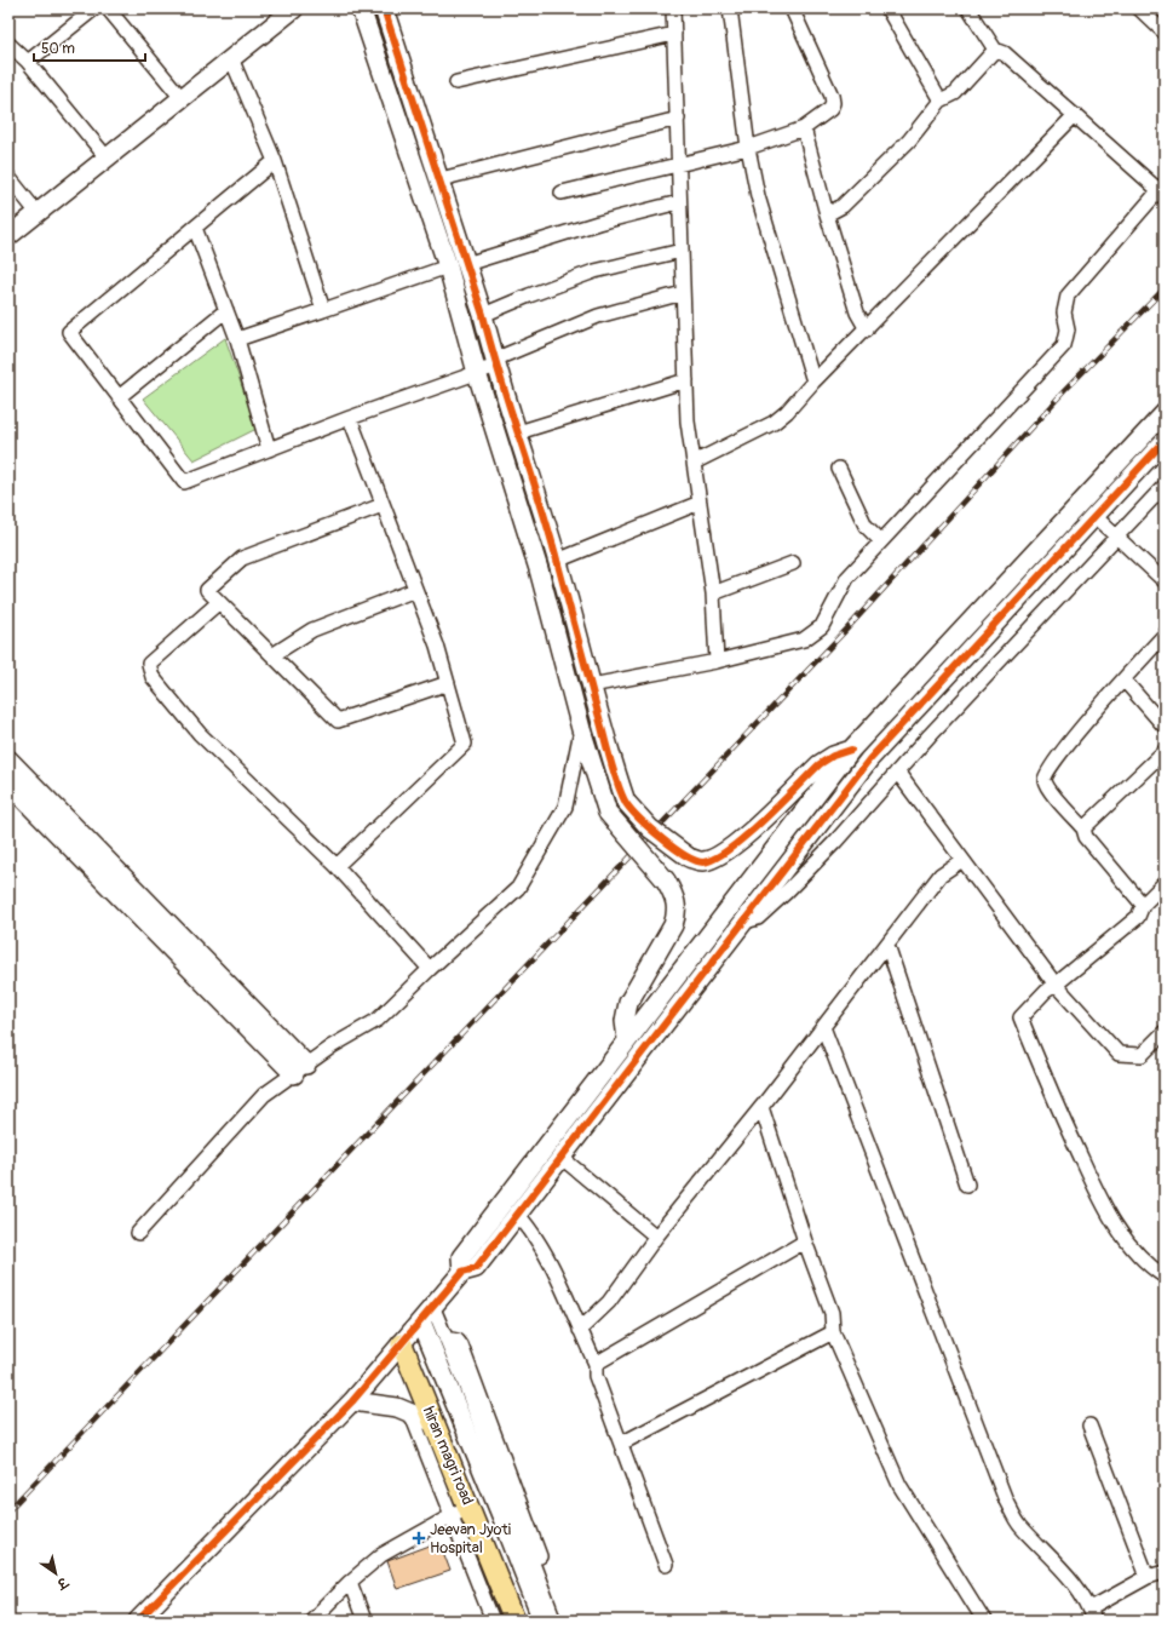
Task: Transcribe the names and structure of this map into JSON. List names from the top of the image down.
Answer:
{
  "streets": {
    "main road": ["hiran magri road"]
  },
  "places": {
    "health": ["Jeevan Jyoti Hospital"]
  },
  "scale_bar": "50 m",
  "north": "bottom right"
}
